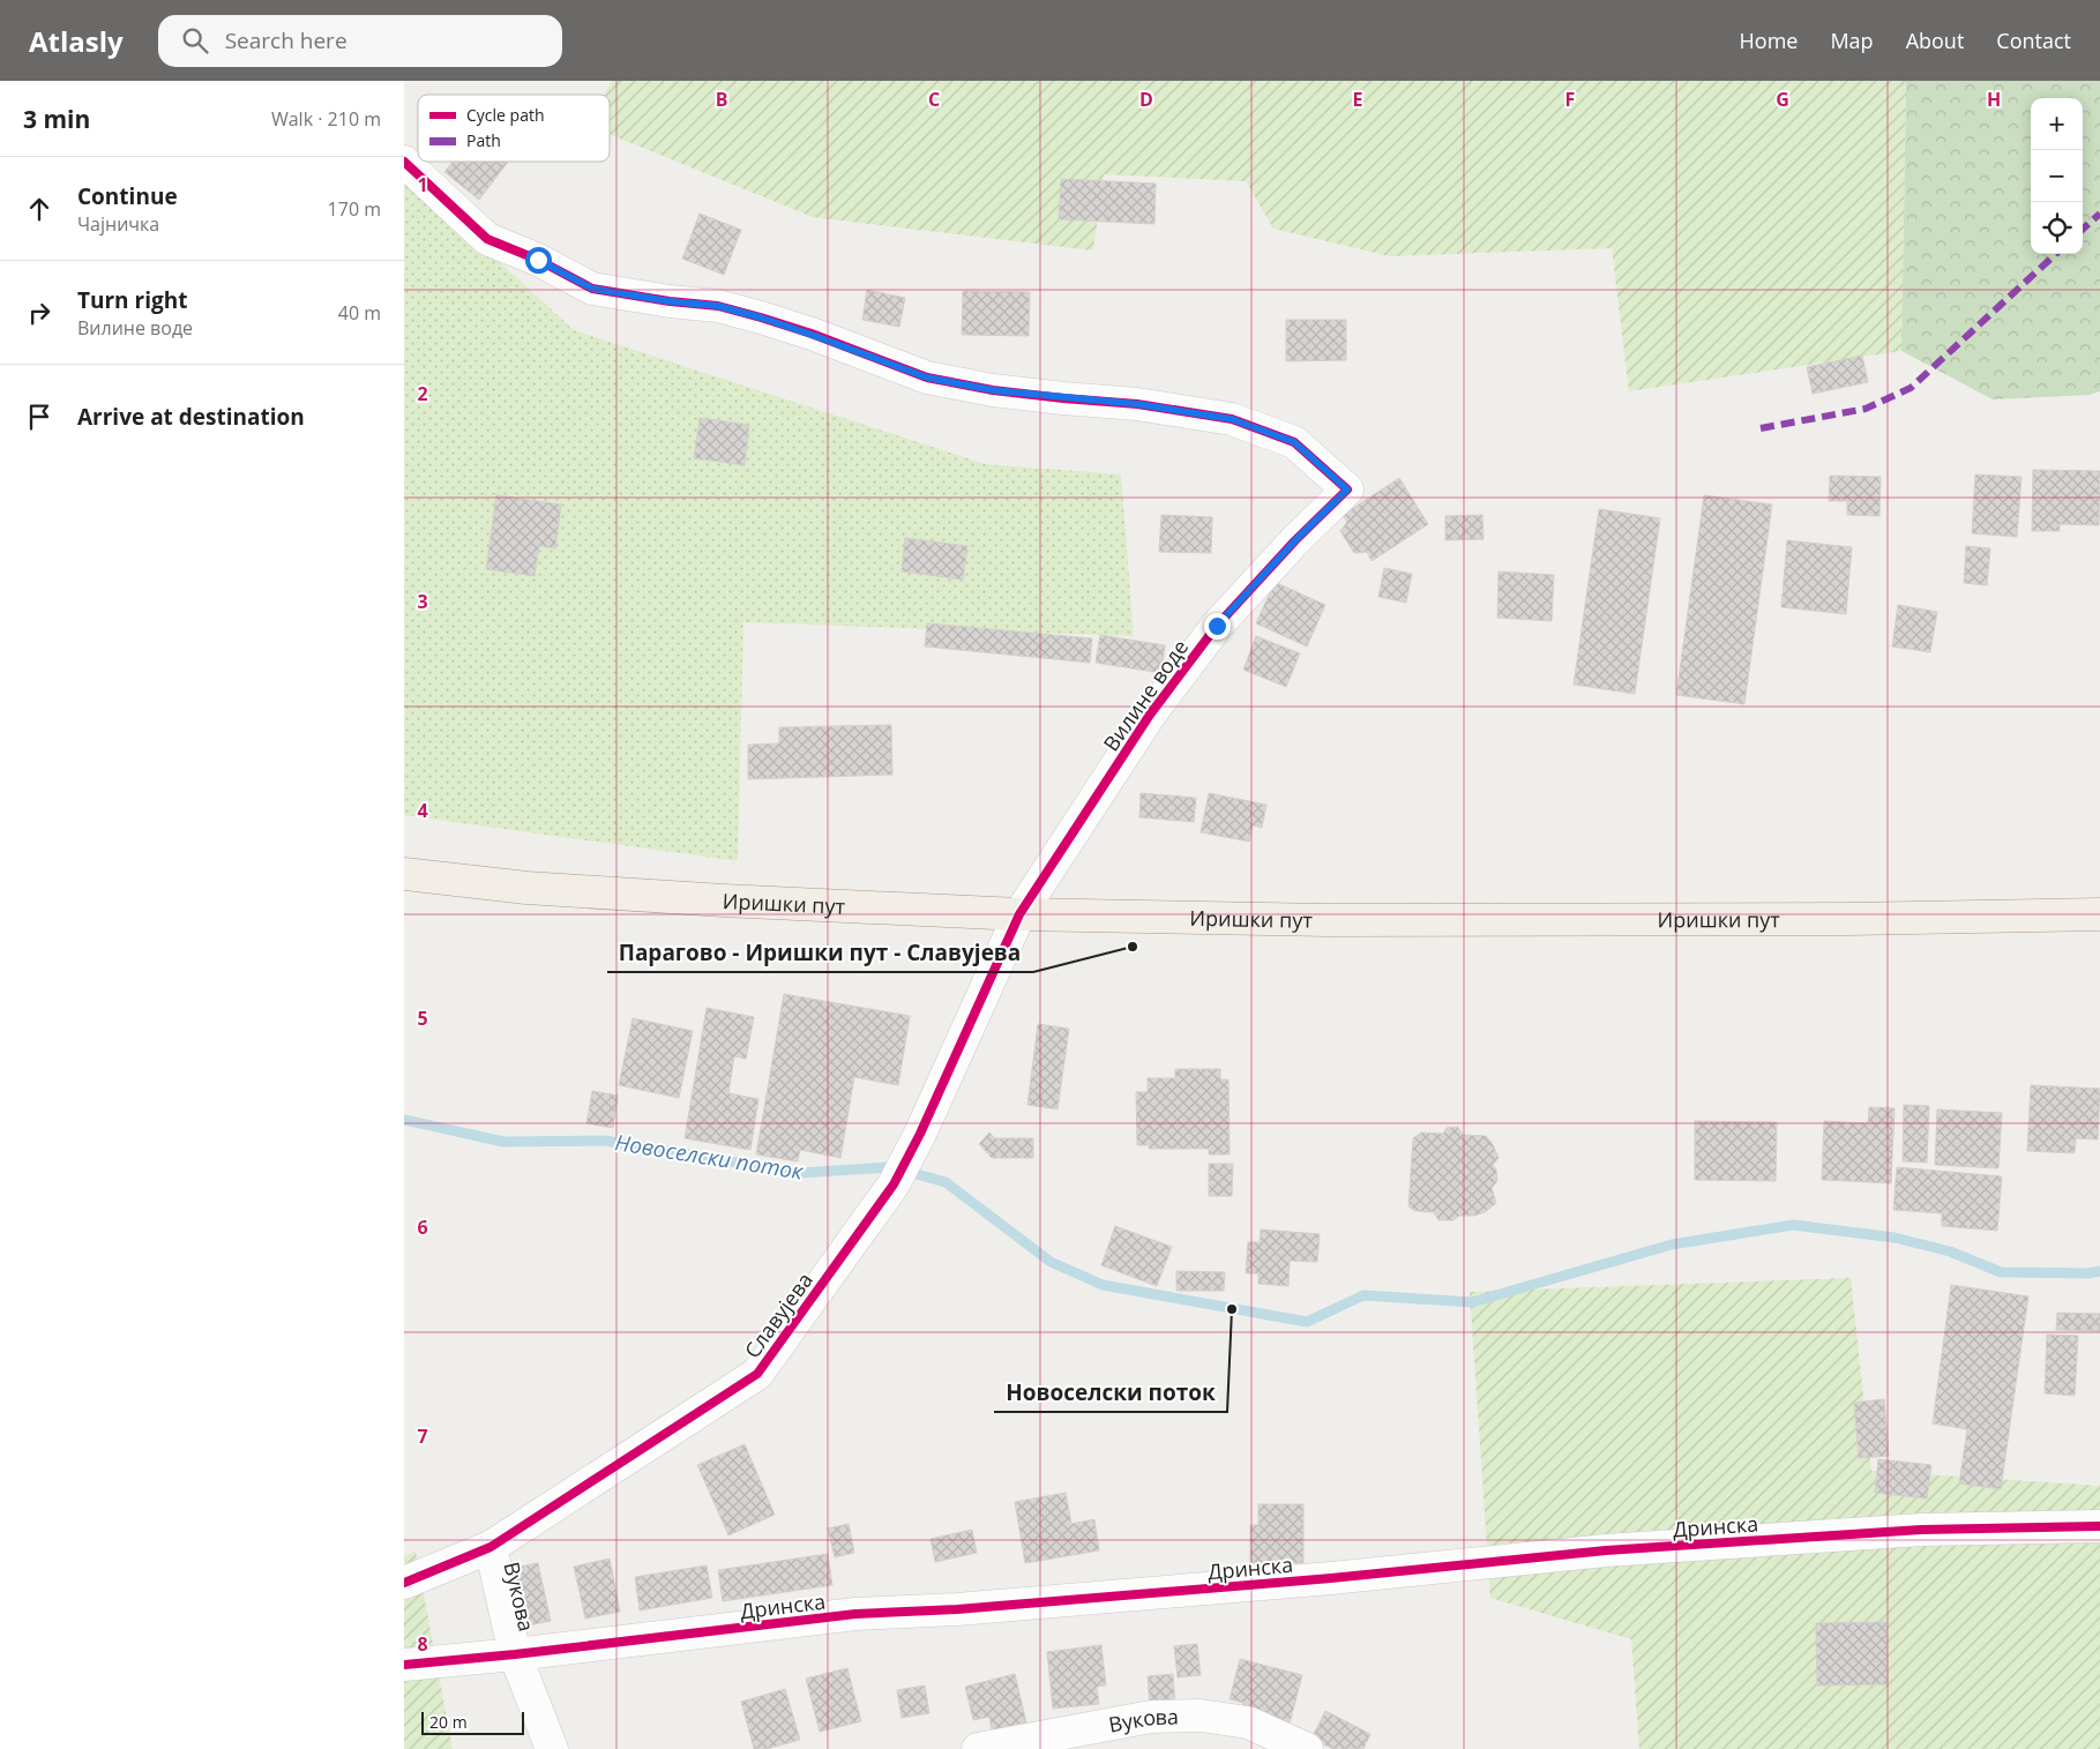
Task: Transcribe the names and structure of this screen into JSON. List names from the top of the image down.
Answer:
{
  "streets": {
    "main road": ["Иришки пут"],
    "street": [
      "Вилине воде",
      "Славујева",
      "Дринска",
      "Вукова"
    ]
  },
  "crossings": [
    ["Вилине воде", "Иришки пут"],
    ["Вилине воде", "Славујева"],
    ["Иришки пут", "Славујева"],
    ["Славујева", "Вукова"],
    ["Дринска", "Вукова"]
  ],
  "water": ["Новоселски поток"],
  "places": ["Парагово - Иришки пут - Славујева", "Новоселски поток"],
  "legend": ["Cycle path", "Path"],
  "scale_bar": "20 m",
  "page": {
    "header": "Atlasly",
    "search": "Search here",
    "nav": [
      "Home",
      "Map",
      "About",
      "Contact"
    ],
    "heading": ["3 min", "Walk · 210 m"],
    "map_buttons": ["+", "−"],
    "list": [
      ["Continue", "Чајничка", "170 m"],
      ["Turn right", "Вилине воде", "40 m"],
      "Arrive at destination"
    ],
    "scale": "20 m"
  },
  "grid": {
    "columns": [
      "B",
      "C",
      "D",
      "E",
      "F",
      "G",
      "H"
    ],
    "rows": [
      "1",
      "2",
      "3",
      "4",
      "5",
      "6",
      "7",
      "8"
    ]
  }
}
